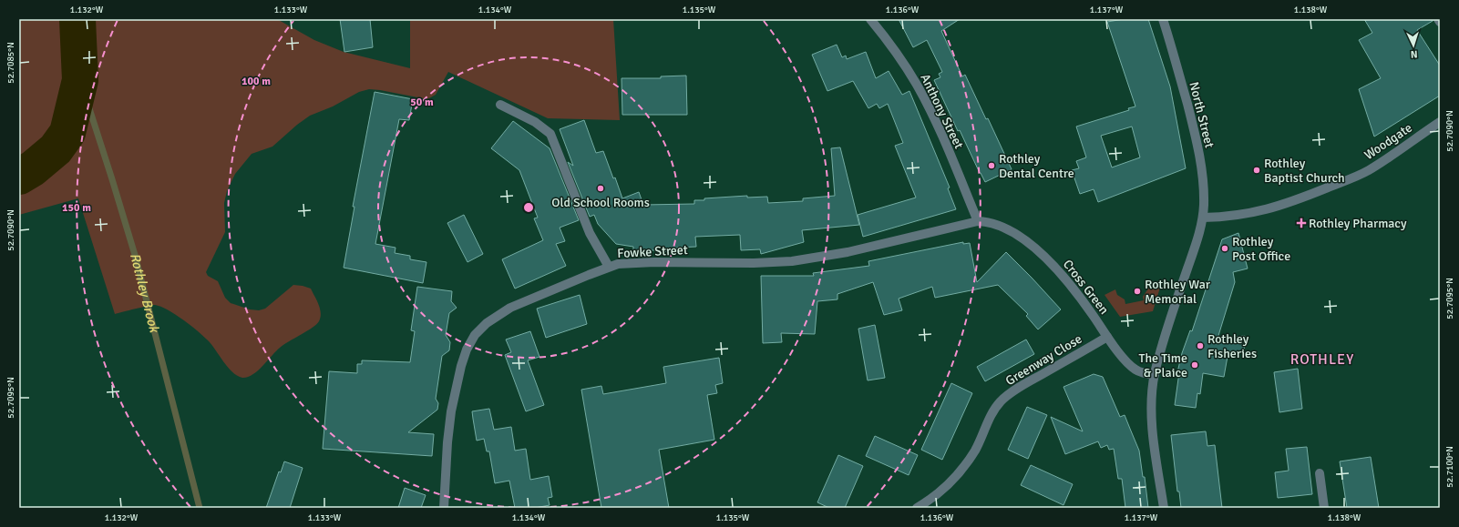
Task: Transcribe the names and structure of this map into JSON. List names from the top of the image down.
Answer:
{
  "streets": {
    "street": [
      "Anthony Street",
      "North Street",
      "Woodgate",
      "Fowke Street",
      "Cross Green",
      "Greenway Close"
    ]
  },
  "crossings": [
    ["Anthony Street", "Fowke Street"],
    ["Anthony Street", "Cross Green"],
    ["North Street", "Woodgate"],
    ["Fowke Street", "Cross Green"],
    ["Cross Green", "Greenway Close"]
  ],
  "districts": ["ROTHLEY"],
  "water": ["Rothley Brook"],
  "places": {
    "other": [
      "Rothley Dental Centre",
      "Rothley Baptist Church",
      "Old School Rooms",
      "Rothley Post Office",
      "Rothley War Memorial",
      "Rothley Fisheries",
      "The Time & Plaice"
    ],
    "health": ["Rothley Pharmacy"]
  },
  "north": "bottom",
  "coordinates": [
    "1.132°W",
    "1.133°W",
    "1.134°W",
    "1.135°W",
    "1.136°W",
    "1.137°W",
    "1.138°W",
    "52.7085°N",
    "52.7090°N",
    "52.7095°N",
    "52.7100°N"
  ],
  "rings": ["100 m", "50 m", "150 m"]
}
